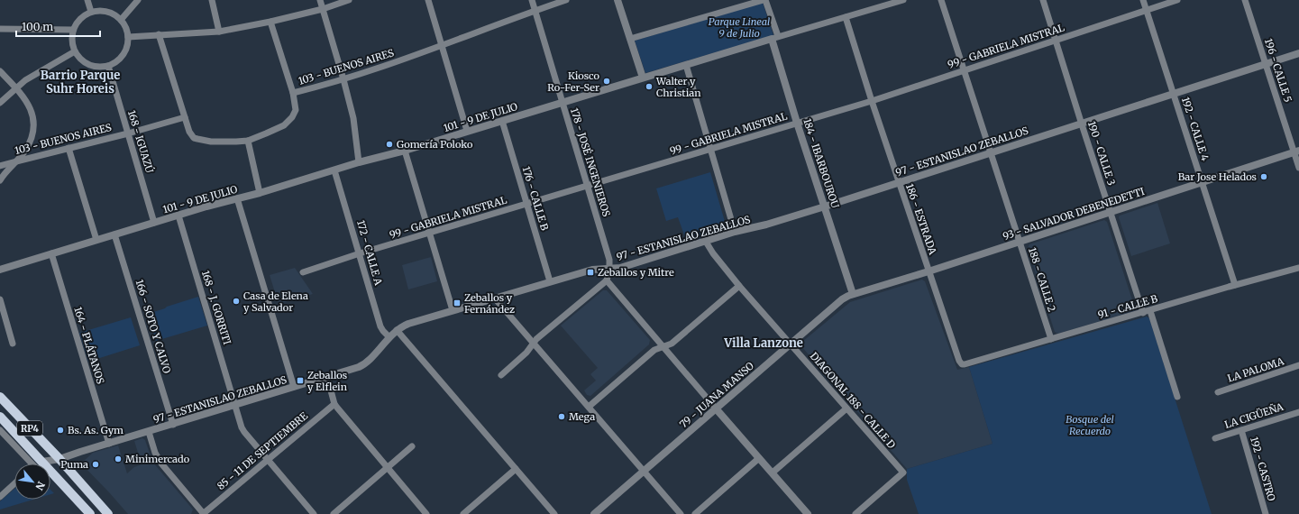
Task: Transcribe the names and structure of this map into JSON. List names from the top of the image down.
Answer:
{
  "streets": {
    "main road": ["RP4"],
    "street": [
      "99 - GABRIELA MISTRAL",
      "103 - BUENOS AIRES",
      "196 - CALLE 5",
      "101 - 9 DE JULIO",
      "192 - CALLE 4",
      "168 - IGUAZÚ",
      "97 - ESTANISLAO ZEBALLOS",
      "190 - CALLE 3",
      "178 - JOSÉ INGENIEROS",
      "184 - IBARBOUROU",
      "176 - CALLE B",
      "93 - SALVADOR DEBENEDETTI",
      "186 - ESTRADA",
      "172 - CALLE A",
      "188 - CALLE 2",
      "91 - CALLE B",
      "168 - J. GORRITI",
      "166 - SOTO Y CALVO",
      "164 - PLÁTANOS",
      "LA PALOMA",
      "79 - JUANA MANSO",
      "DIAGONAL 188 - CALLE D",
      "LA CIGÜEÑA",
      "85 - 11 DE SEPTIEMBRE",
      "192 - CASTRO"
    ]
  },
  "crossings": [
    ["99 - GABRIELA MISTRAL", "192 - CALLE 4"],
    ["99 - GABRIELA MISTRAL", "190 - CALLE 3"],
    ["99 - GABRIELA MISTRAL", "178 - JOSÉ INGENIEROS"],
    ["99 - GABRIELA MISTRAL", "184 - IBARBOUROU"],
    ["99 - GABRIELA MISTRAL", "176 - CALLE B"],
    ["99 - GABRIELA MISTRAL", "186 - ESTRADA"],
    ["99 - GABRIELA MISTRAL", "172 - CALLE A"],
    ["99 - GABRIELA MISTRAL", "188 - CALLE 2"],
    ["103 - BUENOS AIRES", "168 - IGUAZÚ"],
    ["103 - BUENOS AIRES", "178 - JOSÉ INGENIEROS"],
    ["196 - CALLE 5", "97 - ESTANISLAO ZEBALLOS"],
    ["196 - CALLE 5", "93 - SALVADOR DEBENEDETTI"],
    ["101 - 9 DE JULIO", "168 - IGUAZÚ"],
    ["101 - 9 DE JULIO", "178 - JOSÉ INGENIEROS"],
    ["101 - 9 DE JULIO", "184 - IBARBOUROU"],
    ["101 - 9 DE JULIO", "176 - CALLE B"],
    ["101 - 9 DE JULIO", "186 - ESTRADA"],
    ["101 - 9 DE JULIO", "172 - CALLE A"],
    ["101 - 9 DE JULIO", "168 - J. GORRITI"],
    ["101 - 9 DE JULIO", "166 - SOTO Y CALVO"],
    ["101 - 9 DE JULIO", "164 - PLÁTANOS"],
    ["192 - CALLE 4", "97 - ESTANISLAO ZEBALLOS"],
    ["192 - CALLE 4", "93 - SALVADOR DEBENEDETTI"],
    ["192 - CALLE 4", "91 - CALLE B"],
    ["97 - ESTANISLAO ZEBALLOS", "190 - CALLE 3"],
    ["97 - ESTANISLAO ZEBALLOS", "178 - JOSÉ INGENIEROS"],
    ["97 - ESTANISLAO ZEBALLOS", "184 - IBARBOUROU"],
    ["97 - ESTANISLAO ZEBALLOS", "176 - CALLE B"],
    ["97 - ESTANISLAO ZEBALLOS", "186 - ESTRADA"],
    ["97 - ESTANISLAO ZEBALLOS", "172 - CALLE A"],
    ["97 - ESTANISLAO ZEBALLOS", "188 - CALLE 2"],
    ["97 - ESTANISLAO ZEBALLOS", "168 - J. GORRITI"],
    ["97 - ESTANISLAO ZEBALLOS", "166 - SOTO Y CALVO"],
    ["97 - ESTANISLAO ZEBALLOS", "164 - PLÁTANOS"],
    ["97 - ESTANISLAO ZEBALLOS", "DIAGONAL 188 - CALLE D"],
    ["97 - ESTANISLAO ZEBALLOS", "RP4"],
    ["190 - CALLE 3", "93 - SALVADOR DEBENEDETTI"],
    ["190 - CALLE 3", "91 - CALLE B"],
    ["184 - IBARBOUROU", "93 - SALVADOR DEBENEDETTI"],
    ["184 - IBARBOUROU", "79 - JUANA MANSO"],
    ["93 - SALVADOR DEBENEDETTI", "186 - ESTRADA"],
    ["93 - SALVADOR DEBENEDETTI", "188 - CALLE 2"],
    ["93 - SALVADOR DEBENEDETTI", "79 - JUANA MANSO"],
    ["186 - ESTRADA", "91 - CALLE B"],
    ["188 - CALLE 2", "91 - CALLE B"],
    ["168 - J. GORRITI", "85 - 11 DE SEPTIEMBRE"],
    ["79 - JUANA MANSO", "DIAGONAL 188 - CALLE D"],
    ["LA CIGÜEÑA", "192 - CASTRO"]
  ],
  "districts": ["Barrio Parque Suhr Horeis", "Villa Lanzone"],
  "parks": ["Parque Lineal 9 de Julio", "Bosque del Recuerdo"],
  "places": {
    "other": [
      "Kiosco Ro-Fer-Ser",
      "Walter y Christian",
      "Gomería Poloko",
      "Bar Jose Helados",
      "Casa de Elena y Salvador",
      "Mega",
      "Bs. As. Gym",
      "Minimercado",
      "Puma"
    ],
    "transit": ["Zeballos y Mitre", "Zeballos y Fernández", "Zeballos y Elflein"]
  },
  "scale_bar": "100 m",
  "north": "bottom right"
}
